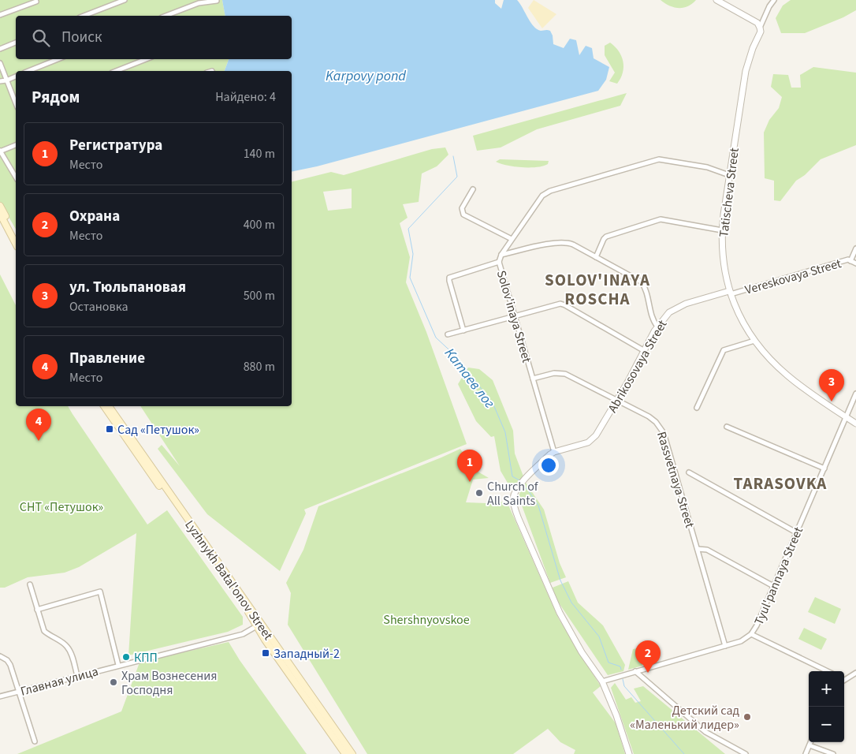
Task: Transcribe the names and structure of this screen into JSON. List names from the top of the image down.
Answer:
{
  "streets": {
    "main road": ["Lyzhnykh Batal'onov Street"],
    "street": [
      "Tatischeva Street",
      "Vereskovaya Street",
      "Solov'inaya Street",
      "Abrikosovaya Street",
      "Rassvetnaya Street",
      "Tyul'pannaya Street",
      "Главная улица"
    ]
  },
  "crossings": [
    ["Tatischeva Street", "Vereskovaya Street"],
    ["Tatischeva Street", "Solov'inaya Street"],
    ["Tatischeva Street", "Abrikosovaya Street"],
    ["Tatischeva Street", "Tyul'pannaya Street"],
    ["Vereskovaya Street", "Abrikosovaya Street"],
    ["Solov'inaya Street", "Abrikosovaya Street"],
    ["Solov'inaya Street", "Rassvetnaya Street"],
    ["Abrikosovaya Street", "Rassvetnaya Street"],
    ["Rassvetnaya Street", "Tyul'pannaya Street"],
    ["Lyzhnykh Batal'onov Street", "Главная улица"]
  ],
  "districts": ["SOLOV'INAYA ROSCHA", "TARASOVKA"],
  "water": ["Karpovy pond", "Катаев лог"],
  "parks": ["СНТ «Петушок»", "Shershnyovskoe"],
  "places": {
    "transit": ["Сад «Петушок»", "Западный-2"],
    "other": [
      "Church of All Saints",
      "КПП",
      "Храм Вознесения Господня",
      "Детский сад «Маленький лидер»"
    ]
  },
  "page": {
    "search": "Поиск",
    "heading": ["Рядом", "Найдено: 4"],
    "list": [
      {
        "mark": "1",
        "name": "Регистратура",
        "note": "Место",
        "value": "140 m"
      },
      {
        "mark": "2",
        "name": "Охрана",
        "note": "Место",
        "value": "400 m"
      },
      {
        "mark": "3",
        "name": "ул. Тюльпановая",
        "note": "Остановка",
        "value": "500 m"
      },
      {
        "mark": "4",
        "name": "Правление",
        "note": "Место",
        "value": "880 m"
      }
    ],
    "pins": [
      "3",
      "4",
      "1",
      "2"
    ],
    "map_buttons": ["+", "−"]
  }
}
